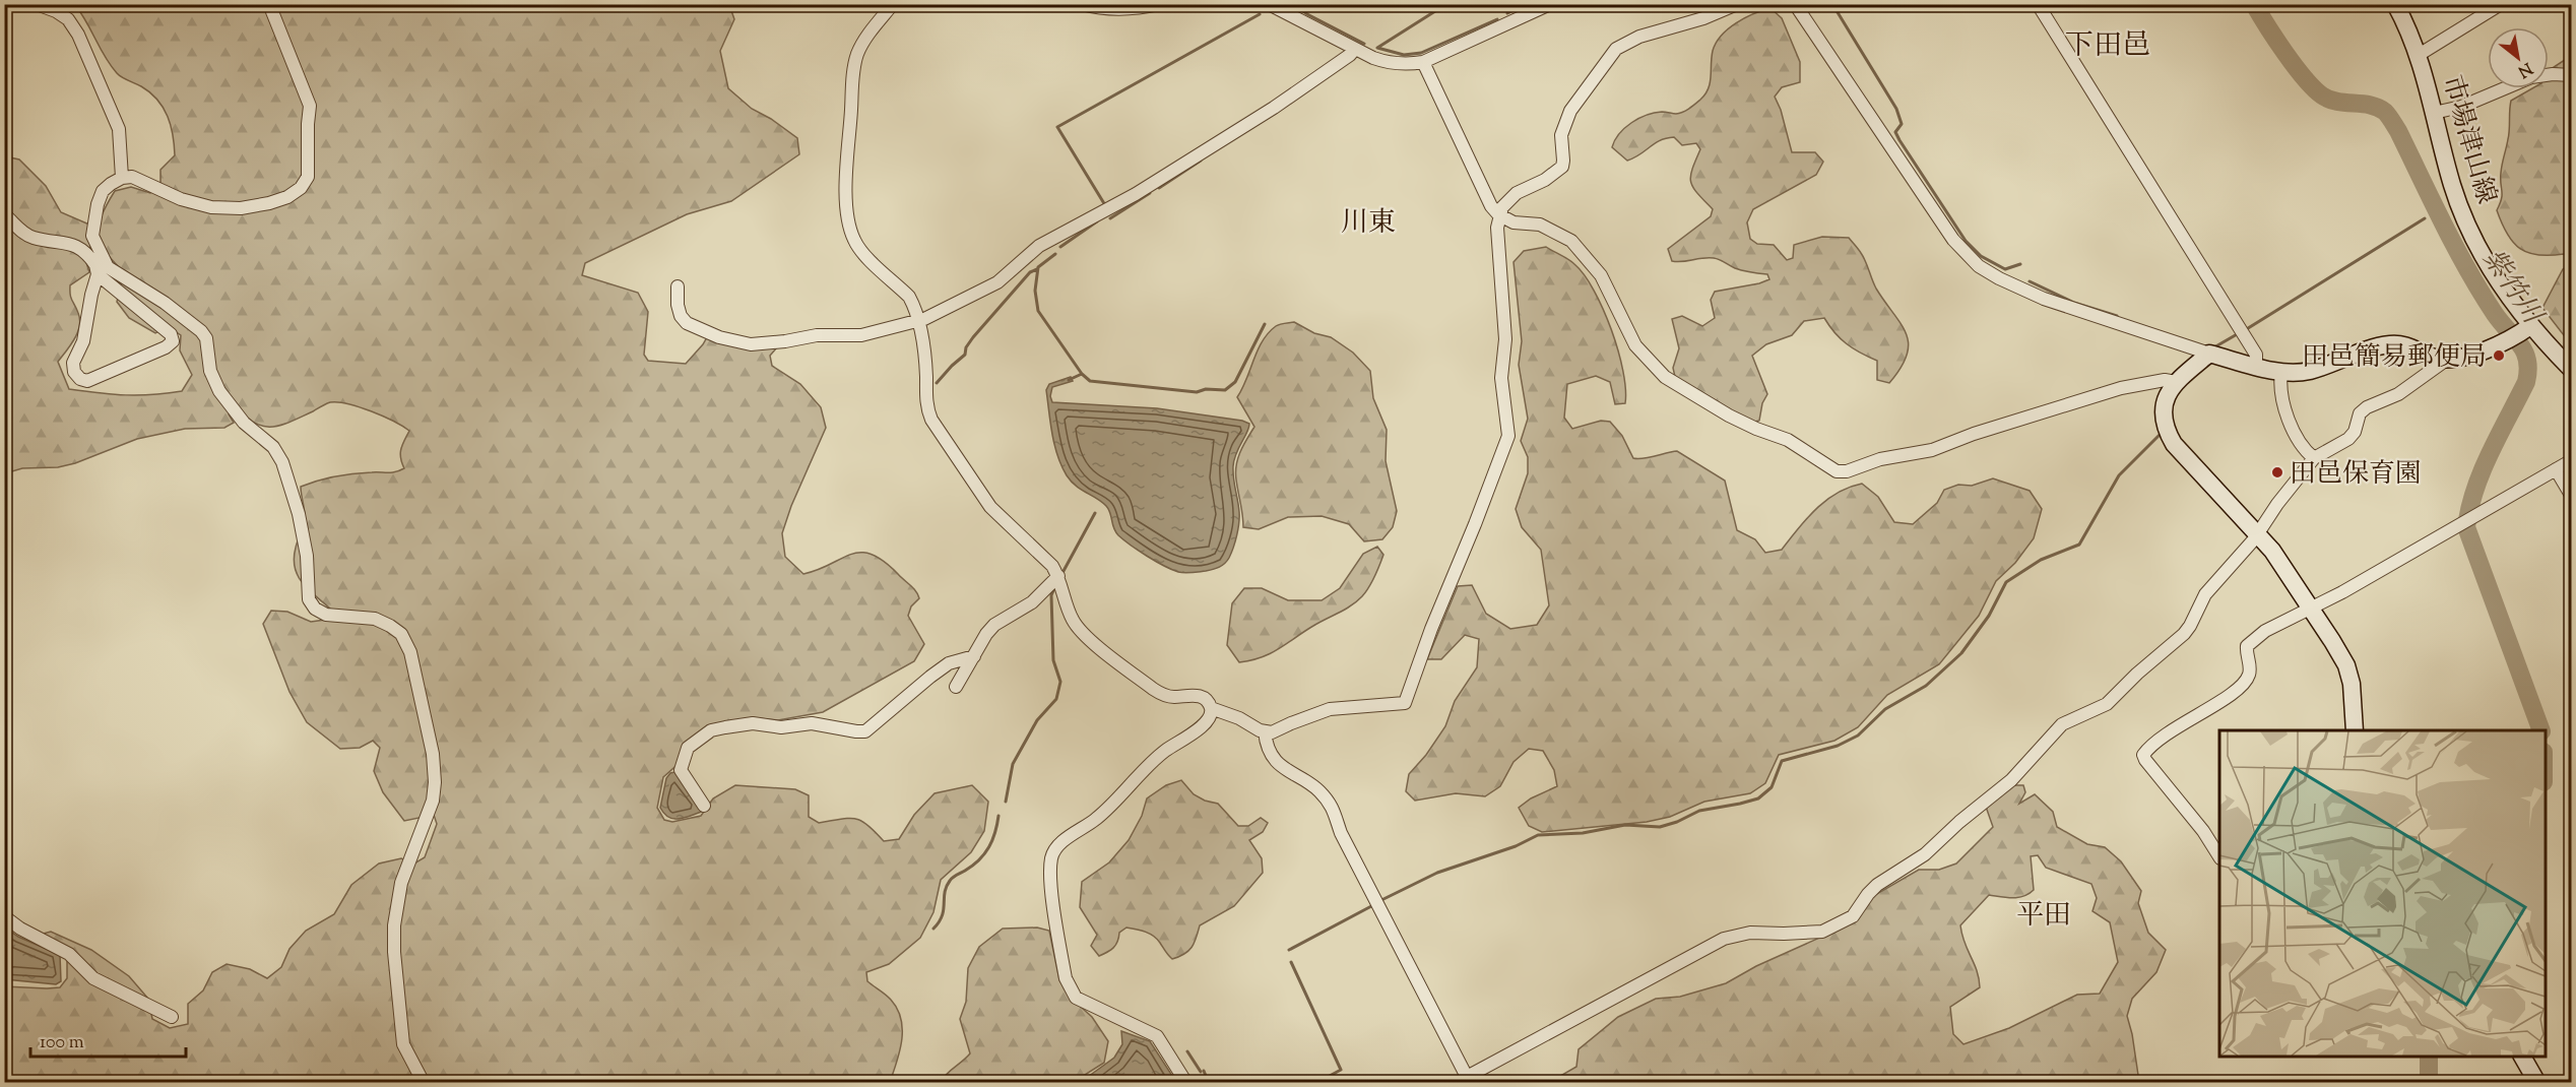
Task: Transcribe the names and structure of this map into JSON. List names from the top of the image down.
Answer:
{
  "streets": {
    "main road": ["市場津山線"]
  },
  "districts": ["下田邑", "川東", "平田"],
  "water": ["紫竹川"],
  "places": ["田邑簡易郵便局", "田邑保育園"],
  "scale_bar": "100 m",
  "north": "bottom right"
}
